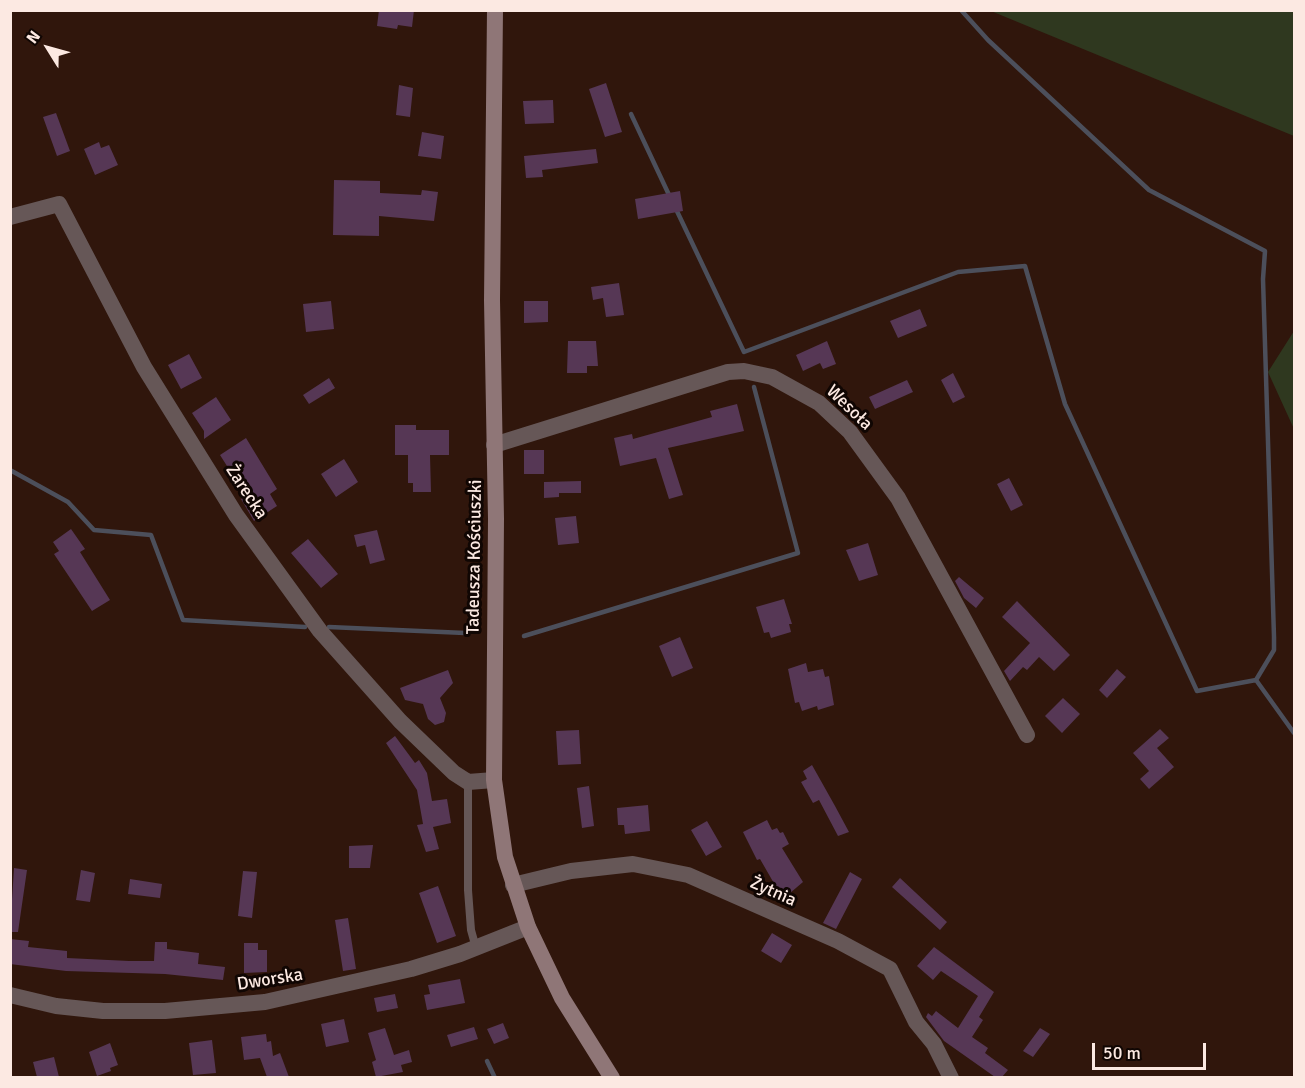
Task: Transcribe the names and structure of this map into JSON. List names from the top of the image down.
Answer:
{
  "streets": {
    "main road": ["Tadeusza Kościuszki"],
    "street": [
      "Wesoła",
      "Żarecka",
      "Żytnia",
      "Dworska"
    ]
  },
  "crossings": [
    ["Wesoła", "Tadeusza Kościuszki"],
    ["Tadeusza Kościuszki", "Żytnia"],
    ["Tadeusza Kościuszki", "Dworska"]
  ],
  "scale_bar": "50 m",
  "north": "top left"
}
